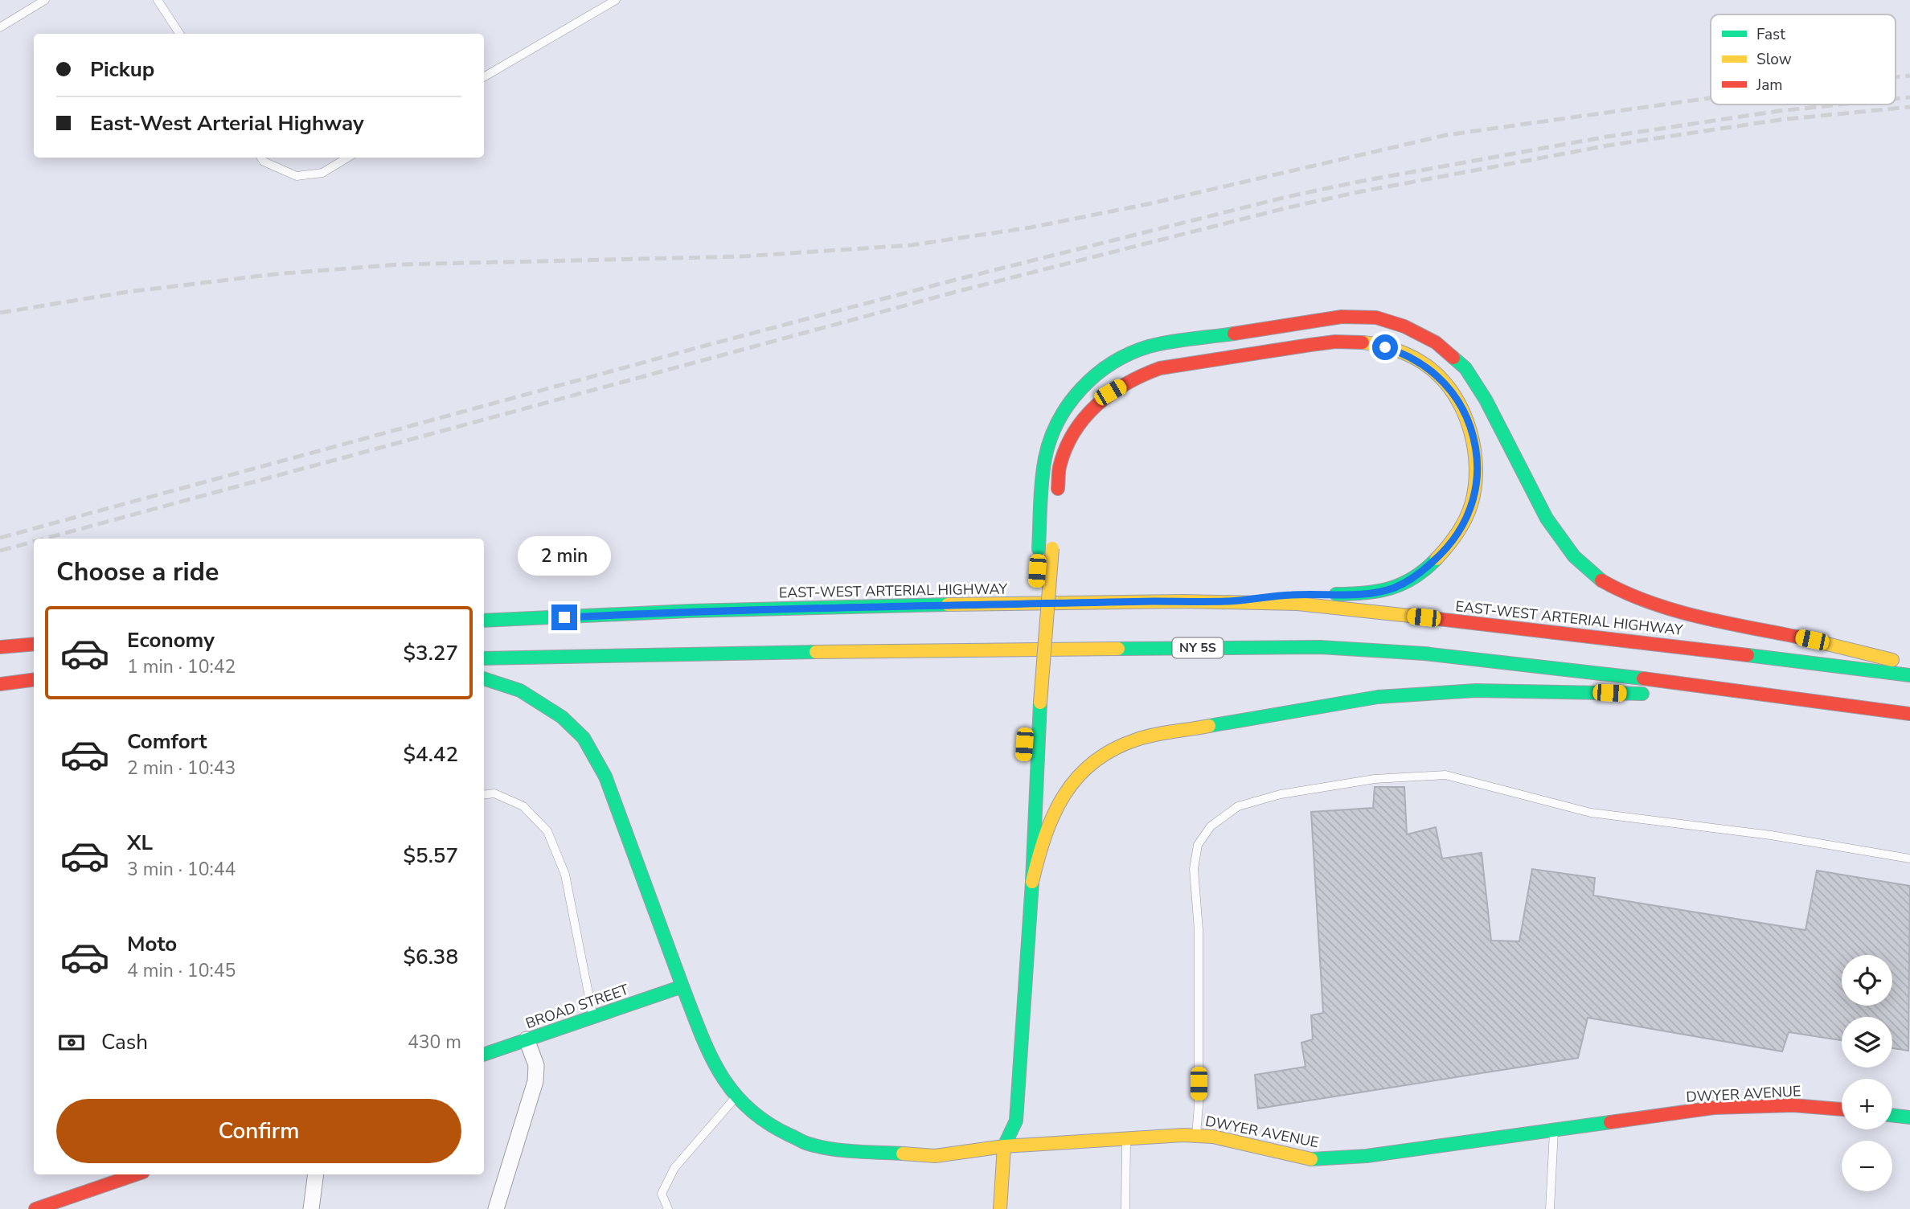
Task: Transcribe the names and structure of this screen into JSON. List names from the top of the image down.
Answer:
{
  "streets": {
    "main road": [
      "EAST-WEST ARTERIAL HIGHWAY",
      "NY 5S",
      "BROAD STREET",
      "DWYER AVENUE"
    ]
  },
  "crossings": [
    ["BROAD STREET", "DWYER AVENUE"]
  ],
  "legend": ["Fast", "Slow", "Jam"],
  "page": {
    "banner": ["Pickup", "East-West Arterial Highway"],
    "bubble": "2 min",
    "heading": "Choose a ride",
    "list": [
      {
        "name": "Economy",
        "note": "1 min · 10:42",
        "value": "$3.27"
      },
      {
        "name": "Comfort",
        "note": "2 min · 10:43",
        "value": "$4.42"
      },
      {
        "name": "XL",
        "note": "3 min · 10:44",
        "value": "$5.57"
      },
      {
        "name": "Moto",
        "note": "4 min · 10:45",
        "value": "$6.38"
      }
    ],
    "map_buttons": ["+", "−"],
    "pay": ["Cash", "430 m"],
    "buttons": "Confirm"
  }
}
